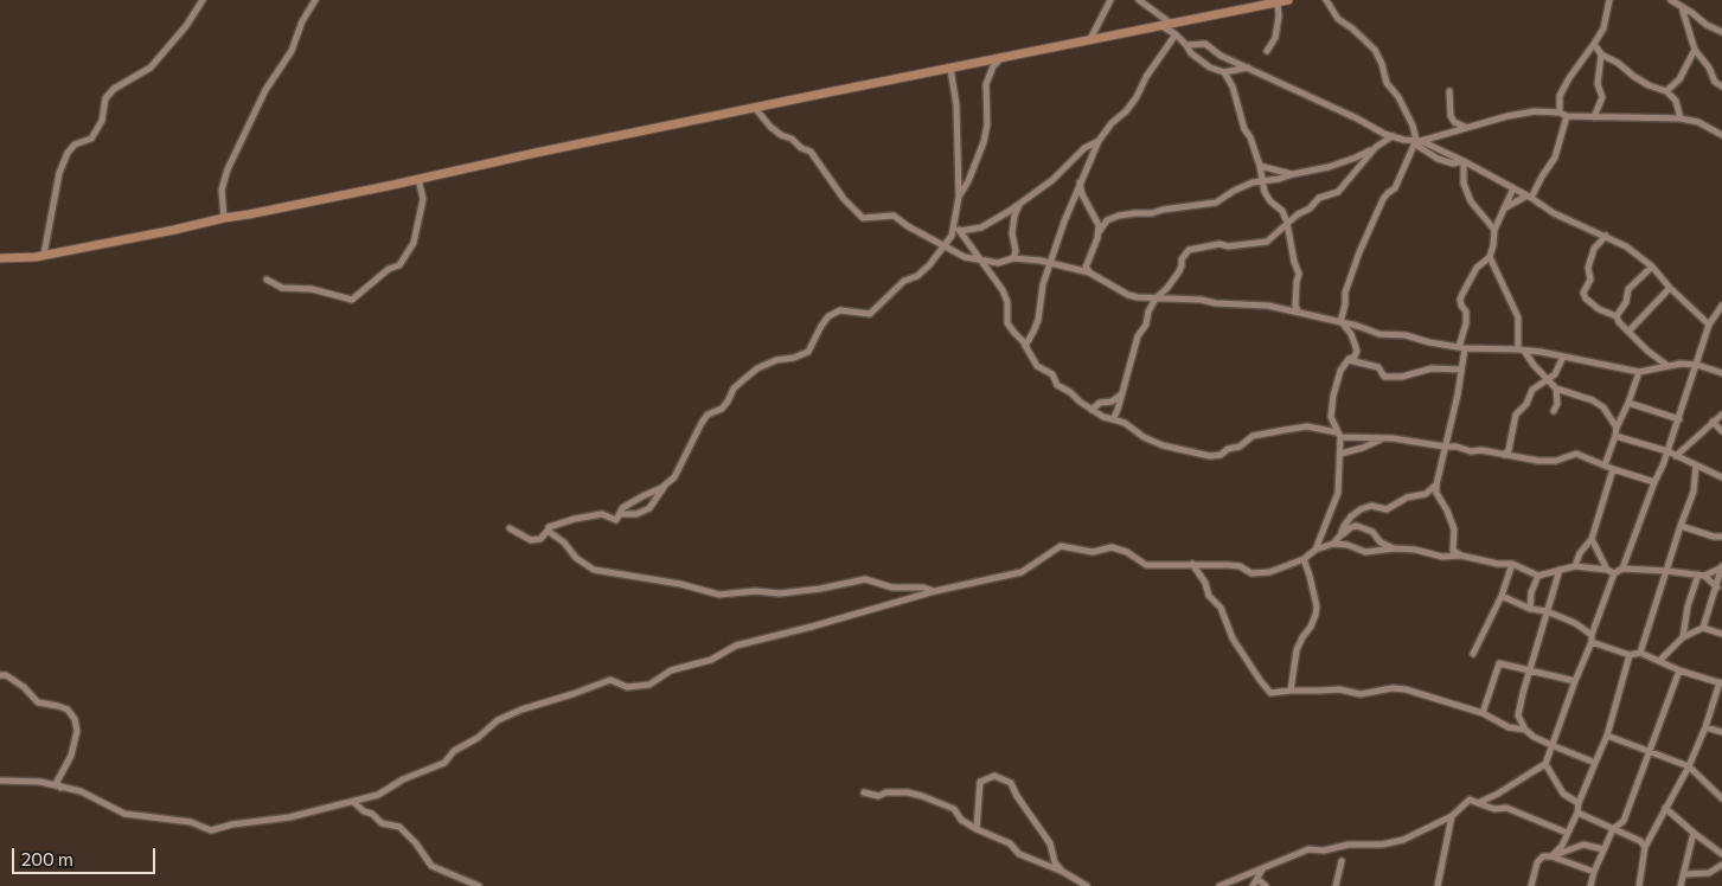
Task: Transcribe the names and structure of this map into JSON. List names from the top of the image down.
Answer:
{
  "scale_bar": "200 m"
}
